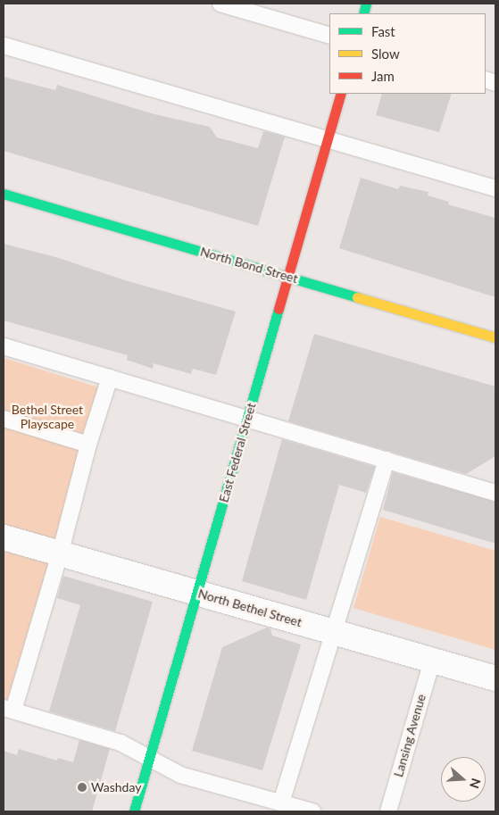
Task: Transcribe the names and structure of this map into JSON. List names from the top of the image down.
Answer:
{
  "streets": {
    "street": ["North Bond Street", "East Federal Street", "North Bethel Street"],
    "lane": ["Lansing Avenue"]
  },
  "crossings": [
    ["North Bond Street", "East Federal Street"],
    ["East Federal Street", "North Bethel Street"],
    ["North Bethel Street", "Lansing Avenue"]
  ],
  "parks": ["Bethel Street Playscape"],
  "places": ["Washday"],
  "legend": ["Fast", "Slow", "Jam"],
  "north": "right"
}
